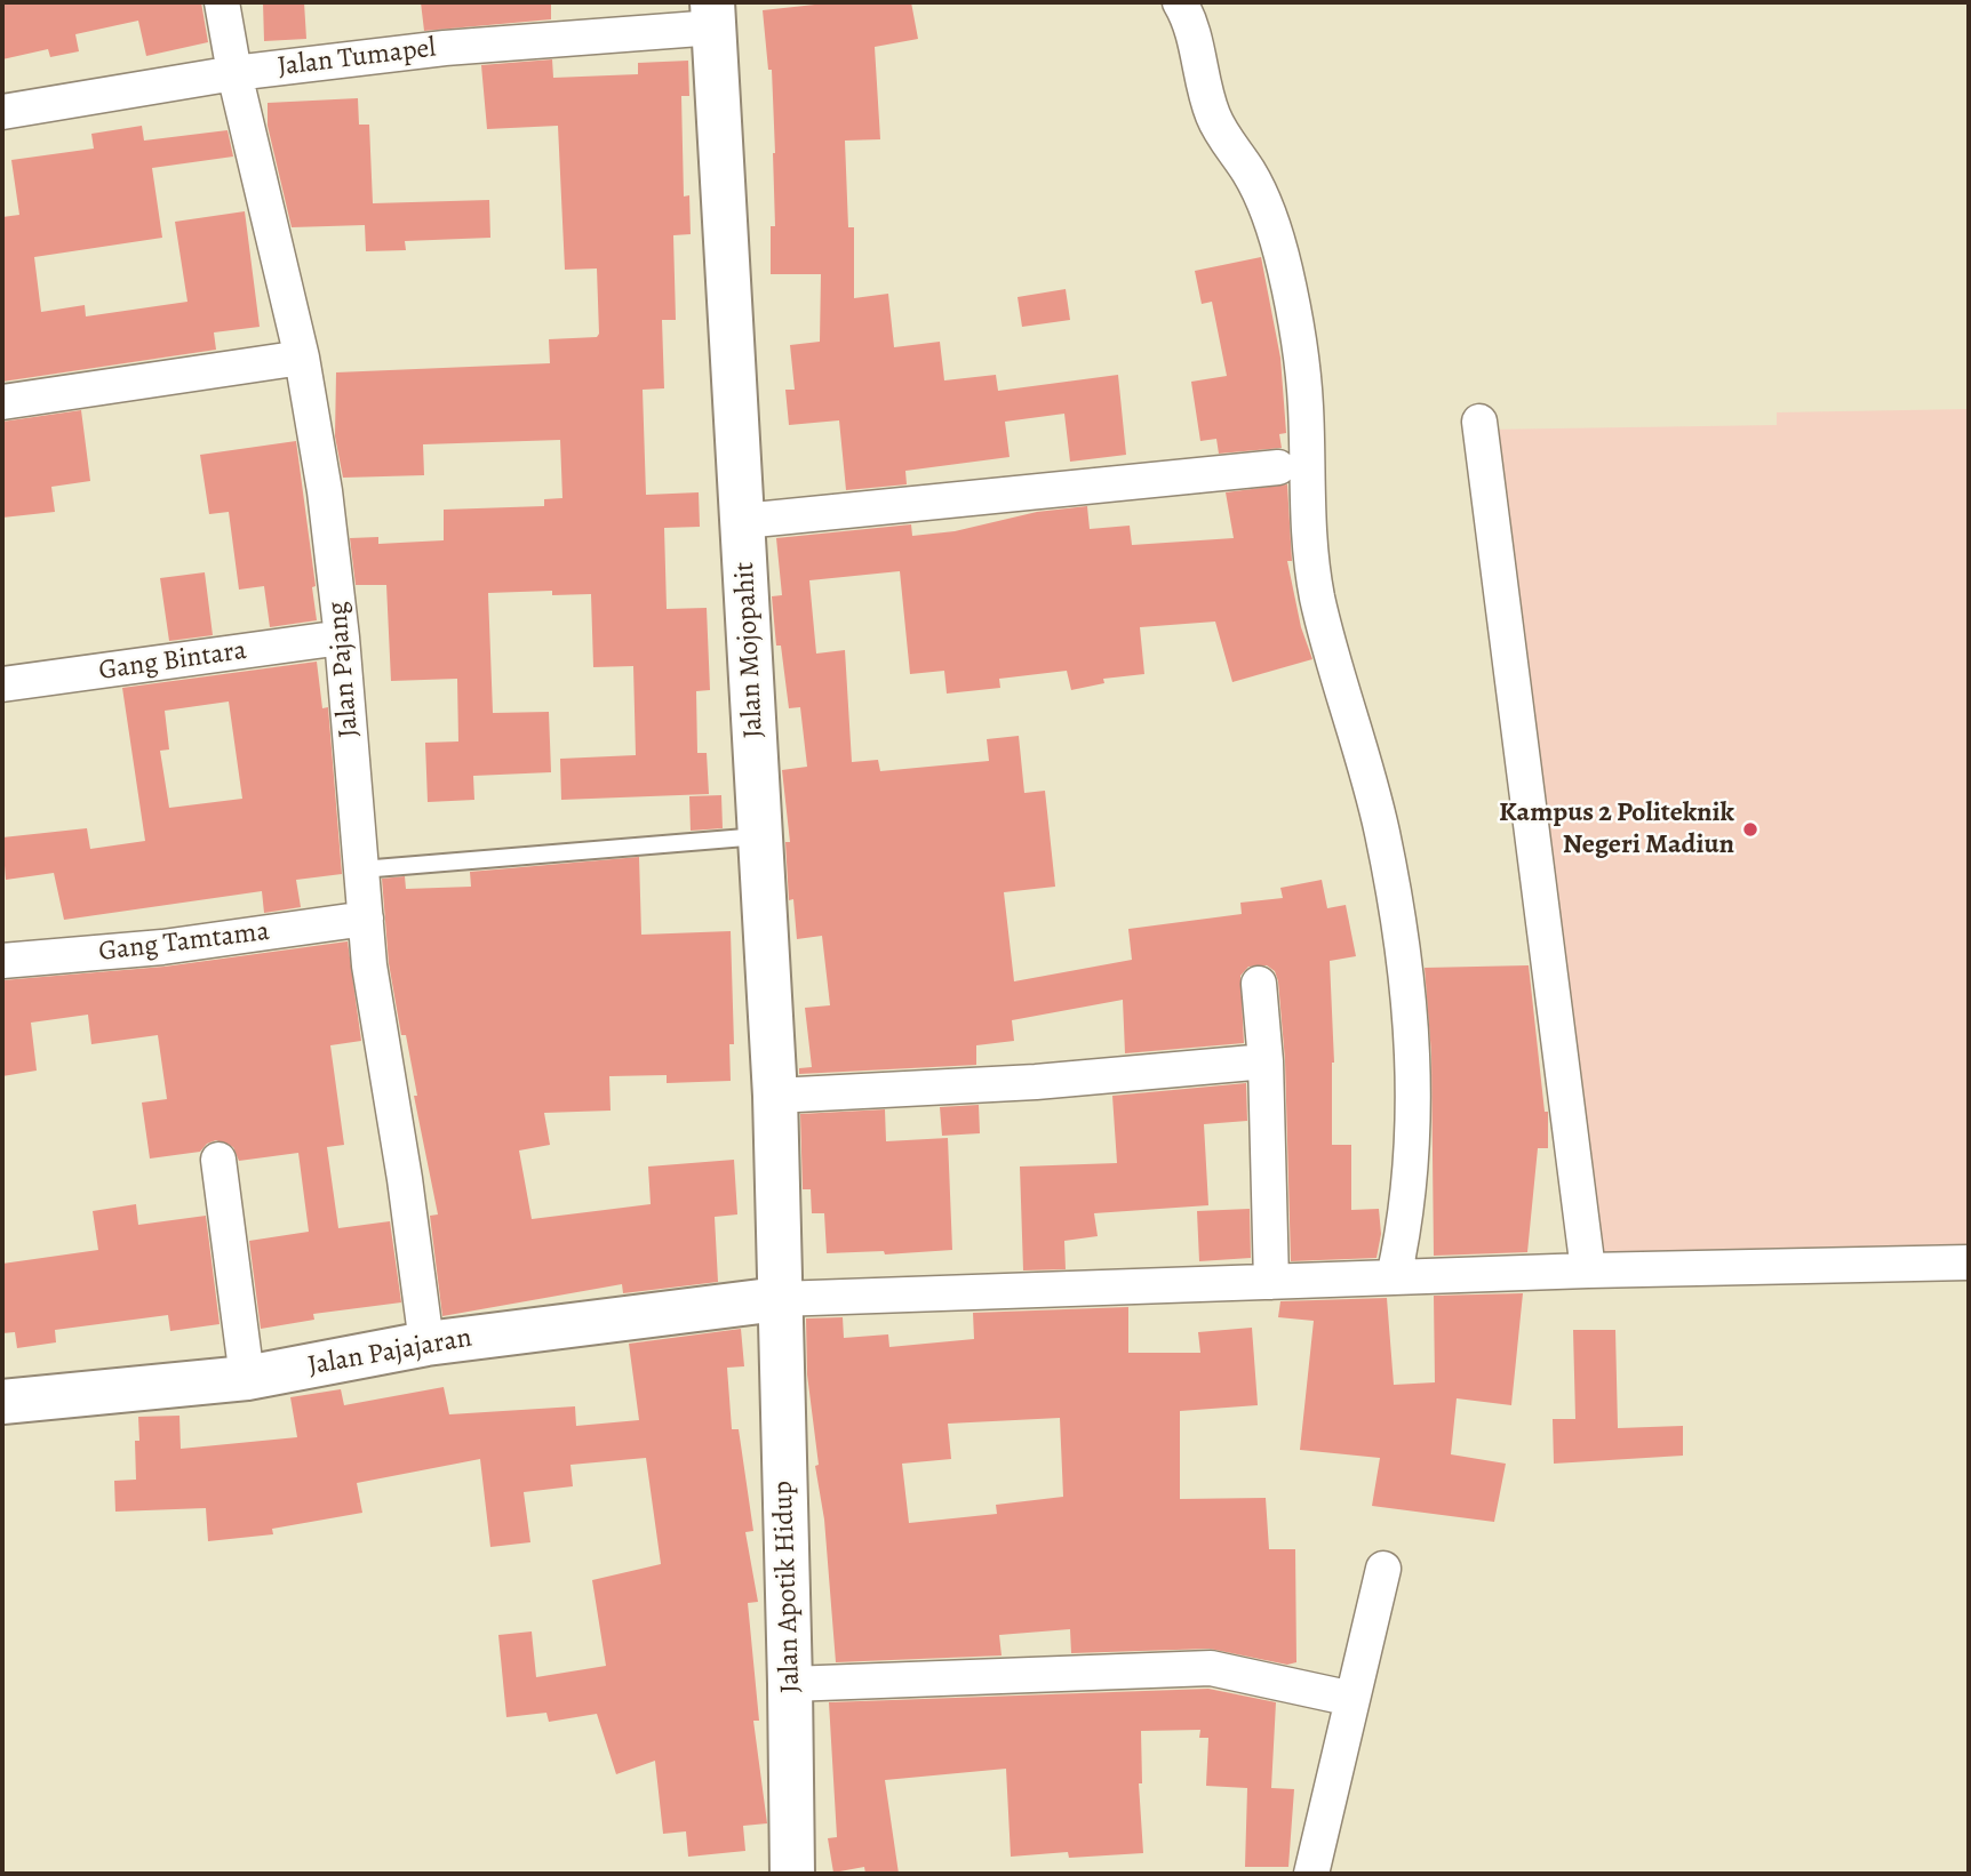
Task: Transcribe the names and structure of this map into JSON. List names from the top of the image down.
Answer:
{
  "streets": {
    "street": [
      "Jalan Tumapel",
      "Jalan Mojopahit",
      "Gang Bintara",
      "Jalan Pajang",
      "Gang Tamtama",
      "Jalan Pajajaran",
      "Jalan Apotik Hidup"
    ]
  },
  "crossings": [
    ["Jalan Tumapel", "Jalan Mojopahit"],
    ["Jalan Tumapel", "Jalan Pajang"],
    ["Jalan Mojopahit", "Jalan Pajajaran"],
    ["Jalan Mojopahit", "Jalan Apotik Hidup"],
    ["Gang Bintara", "Jalan Pajang"],
    ["Jalan Pajang", "Gang Tamtama"],
    ["Jalan Pajang", "Jalan Pajajaran"],
    ["Jalan Pajajaran", "Jalan Apotik Hidup"]
  ],
  "places": ["Kampus 2 Politeknik Negeri Madiun"]
}
